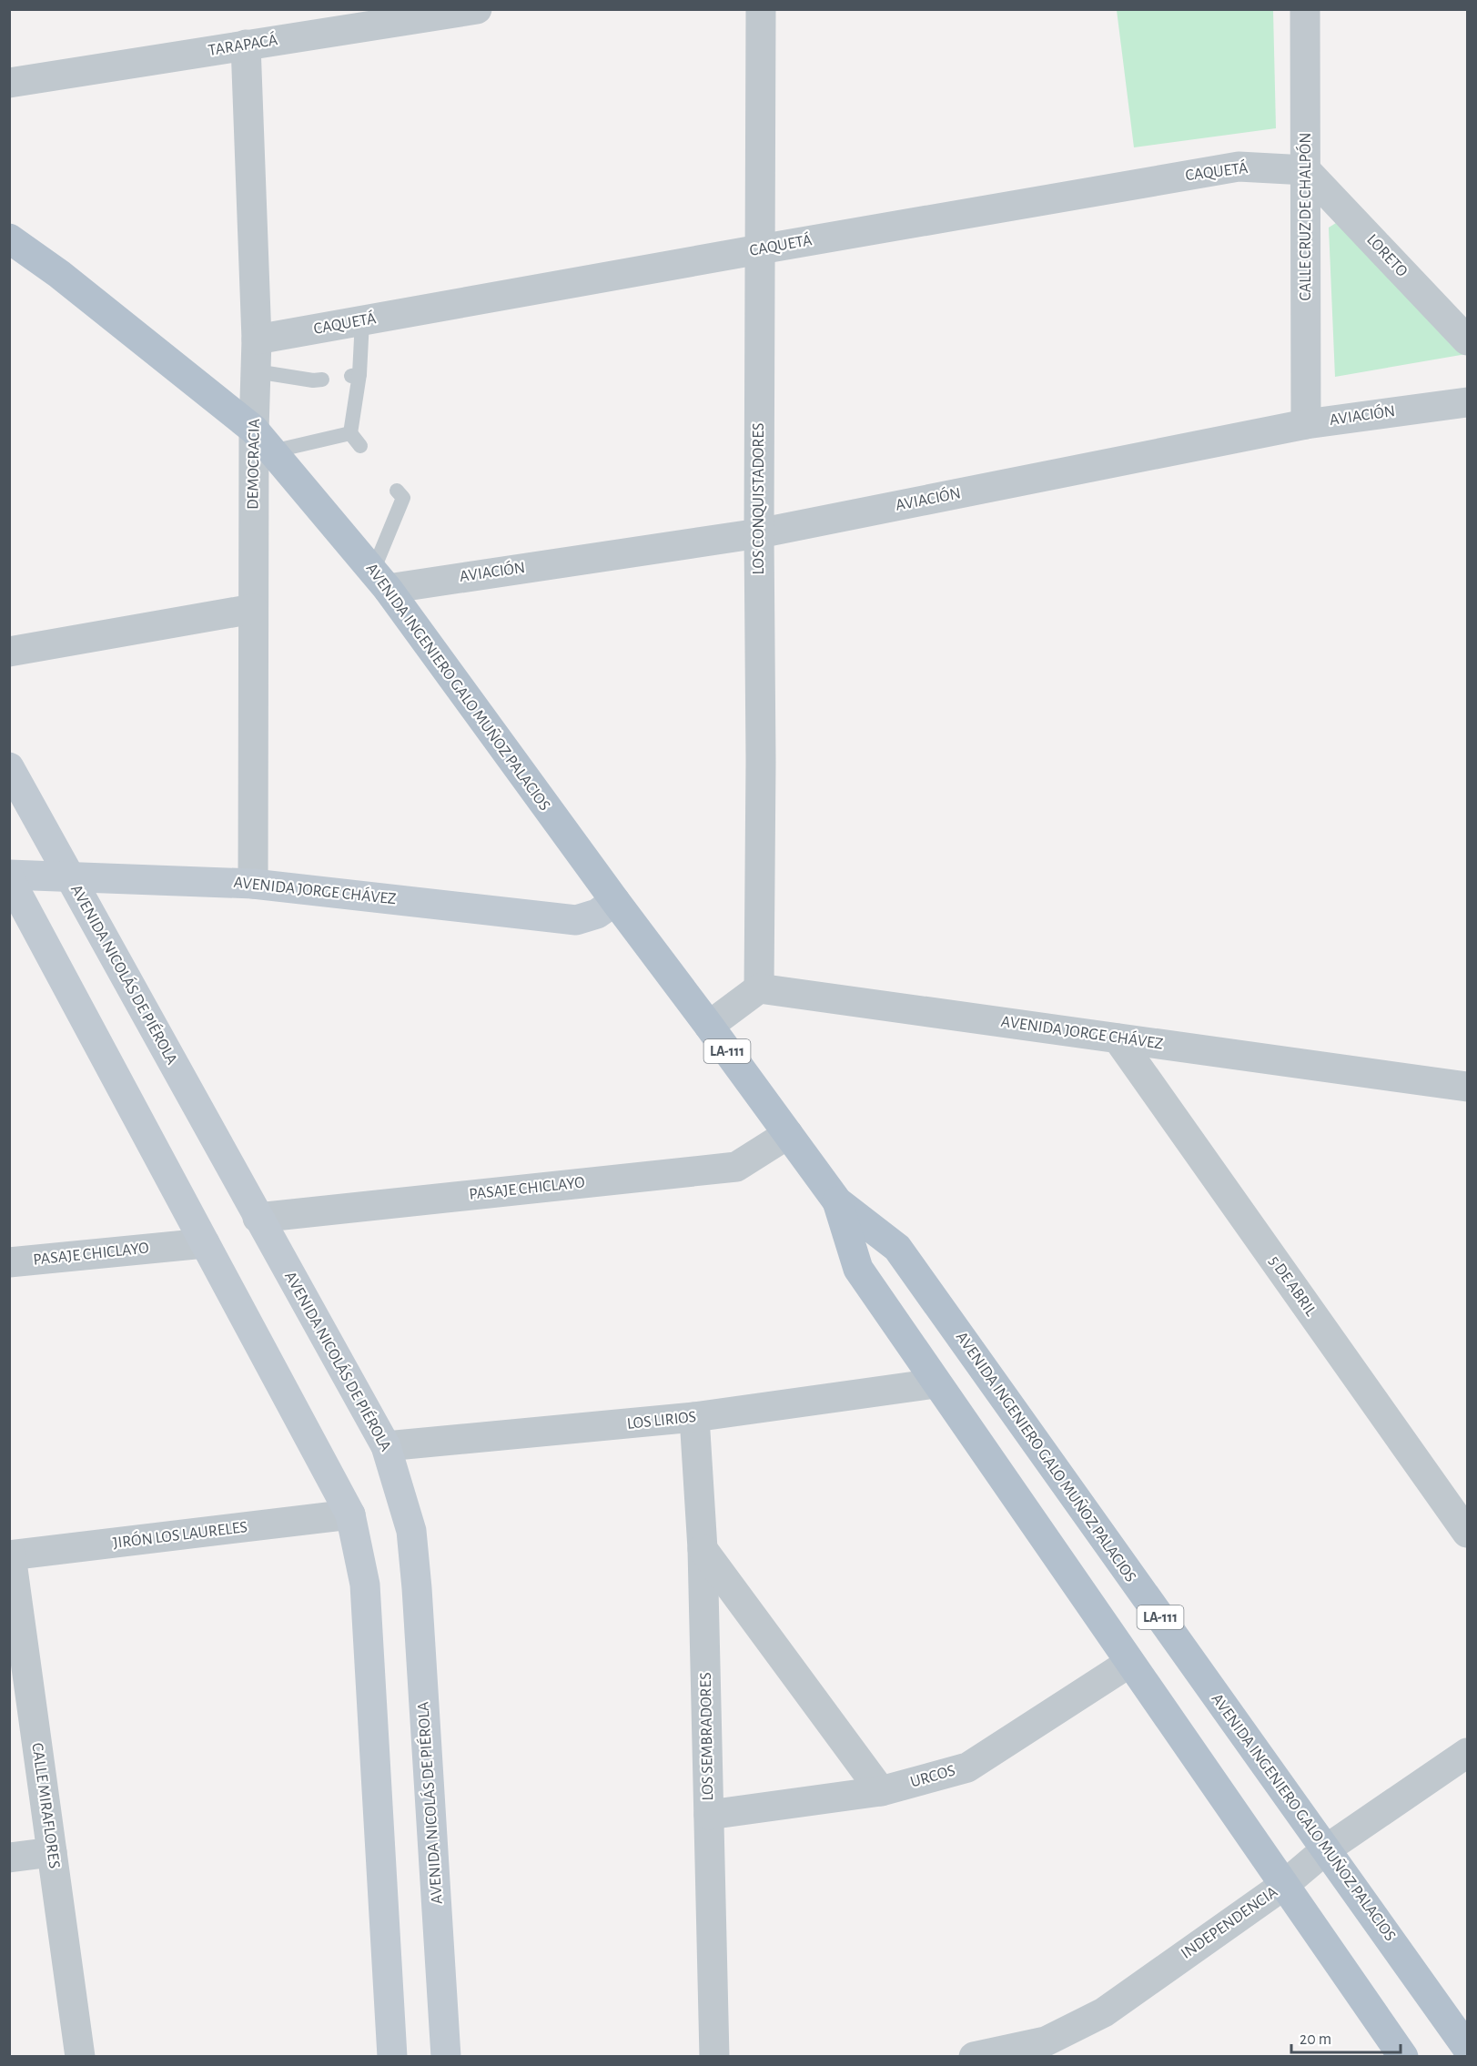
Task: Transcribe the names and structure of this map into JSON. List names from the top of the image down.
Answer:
{
  "streets": {
    "main road": ["AVENIDA INGENIERO GALO MUÑOZ PALACIOS", "LA-111"],
    "street": [
      "TARAPACÁ",
      "CAQUETÁ",
      "CALLE CRUZ DE CHALPÓN",
      "LORETO",
      "AVIACIÓN",
      "DEMOCRACIA",
      "LOS CONQUISTADORES",
      "AVENIDA JORGE CHÁVEZ",
      "AVENIDA NICOLÁS DE PIÉROLA",
      "PASAJE CHICLAYO",
      "5 DE ABRIL",
      "LOS LIRIOS",
      "JIRÓN LOS LAURELES",
      "LOS SEMBRADORES",
      "URCOS",
      "CALLE MIRAFLORES",
      "INDEPENDENCIA"
    ]
  },
  "crossings": [
    ["TARAPACÁ", "DEMOCRACIA"],
    ["CAQUETÁ", "CALLE CRUZ DE CHALPÓN"],
    ["CAQUETÁ", "LORETO"],
    ["CAQUETÁ", "DEMOCRACIA"],
    ["CAQUETÁ", "LOS CONQUISTADORES"],
    ["CALLE CRUZ DE CHALPÓN", "LORETO"],
    ["CALLE CRUZ DE CHALPÓN", "AVIACIÓN"],
    ["AVIACIÓN", "LOS CONQUISTADORES"],
    ["AVIACIÓN", "AVENIDA INGENIERO GALO MUÑOZ PALACIOS"],
    ["DEMOCRACIA", "AVENIDA INGENIERO GALO MUÑOZ PALACIOS"],
    ["DEMOCRACIA", "AVENIDA JORGE CHÁVEZ"],
    ["LOS CONQUISTADORES", "AVENIDA JORGE CHÁVEZ"],
    ["AVENIDA INGENIERO GALO MUÑOZ PALACIOS", "AVENIDA JORGE CHÁVEZ"],
    ["AVENIDA INGENIERO GALO MUÑOZ PALACIOS", "PASAJE CHICLAYO"],
    ["AVENIDA INGENIERO GALO MUÑOZ PALACIOS", "LOS LIRIOS"],
    ["AVENIDA INGENIERO GALO MUÑOZ PALACIOS", "URCOS"],
    ["AVENIDA INGENIERO GALO MUÑOZ PALACIOS", "INDEPENDENCIA"],
    ["AVENIDA JORGE CHÁVEZ", "AVENIDA NICOLÁS DE PIÉROLA"],
    ["AVENIDA JORGE CHÁVEZ", "5 DE ABRIL"],
    ["AVENIDA NICOLÁS DE PIÉROLA", "PASAJE CHICLAYO"],
    ["AVENIDA NICOLÁS DE PIÉROLA", "LOS LIRIOS"],
    ["LOS LIRIOS", "LOS SEMBRADORES"],
    ["JIRÓN LOS LAURELES", "CALLE MIRAFLORES"],
    ["LOS SEMBRADORES", "URCOS"]
  ],
  "scale_bar": "20 m"
}
